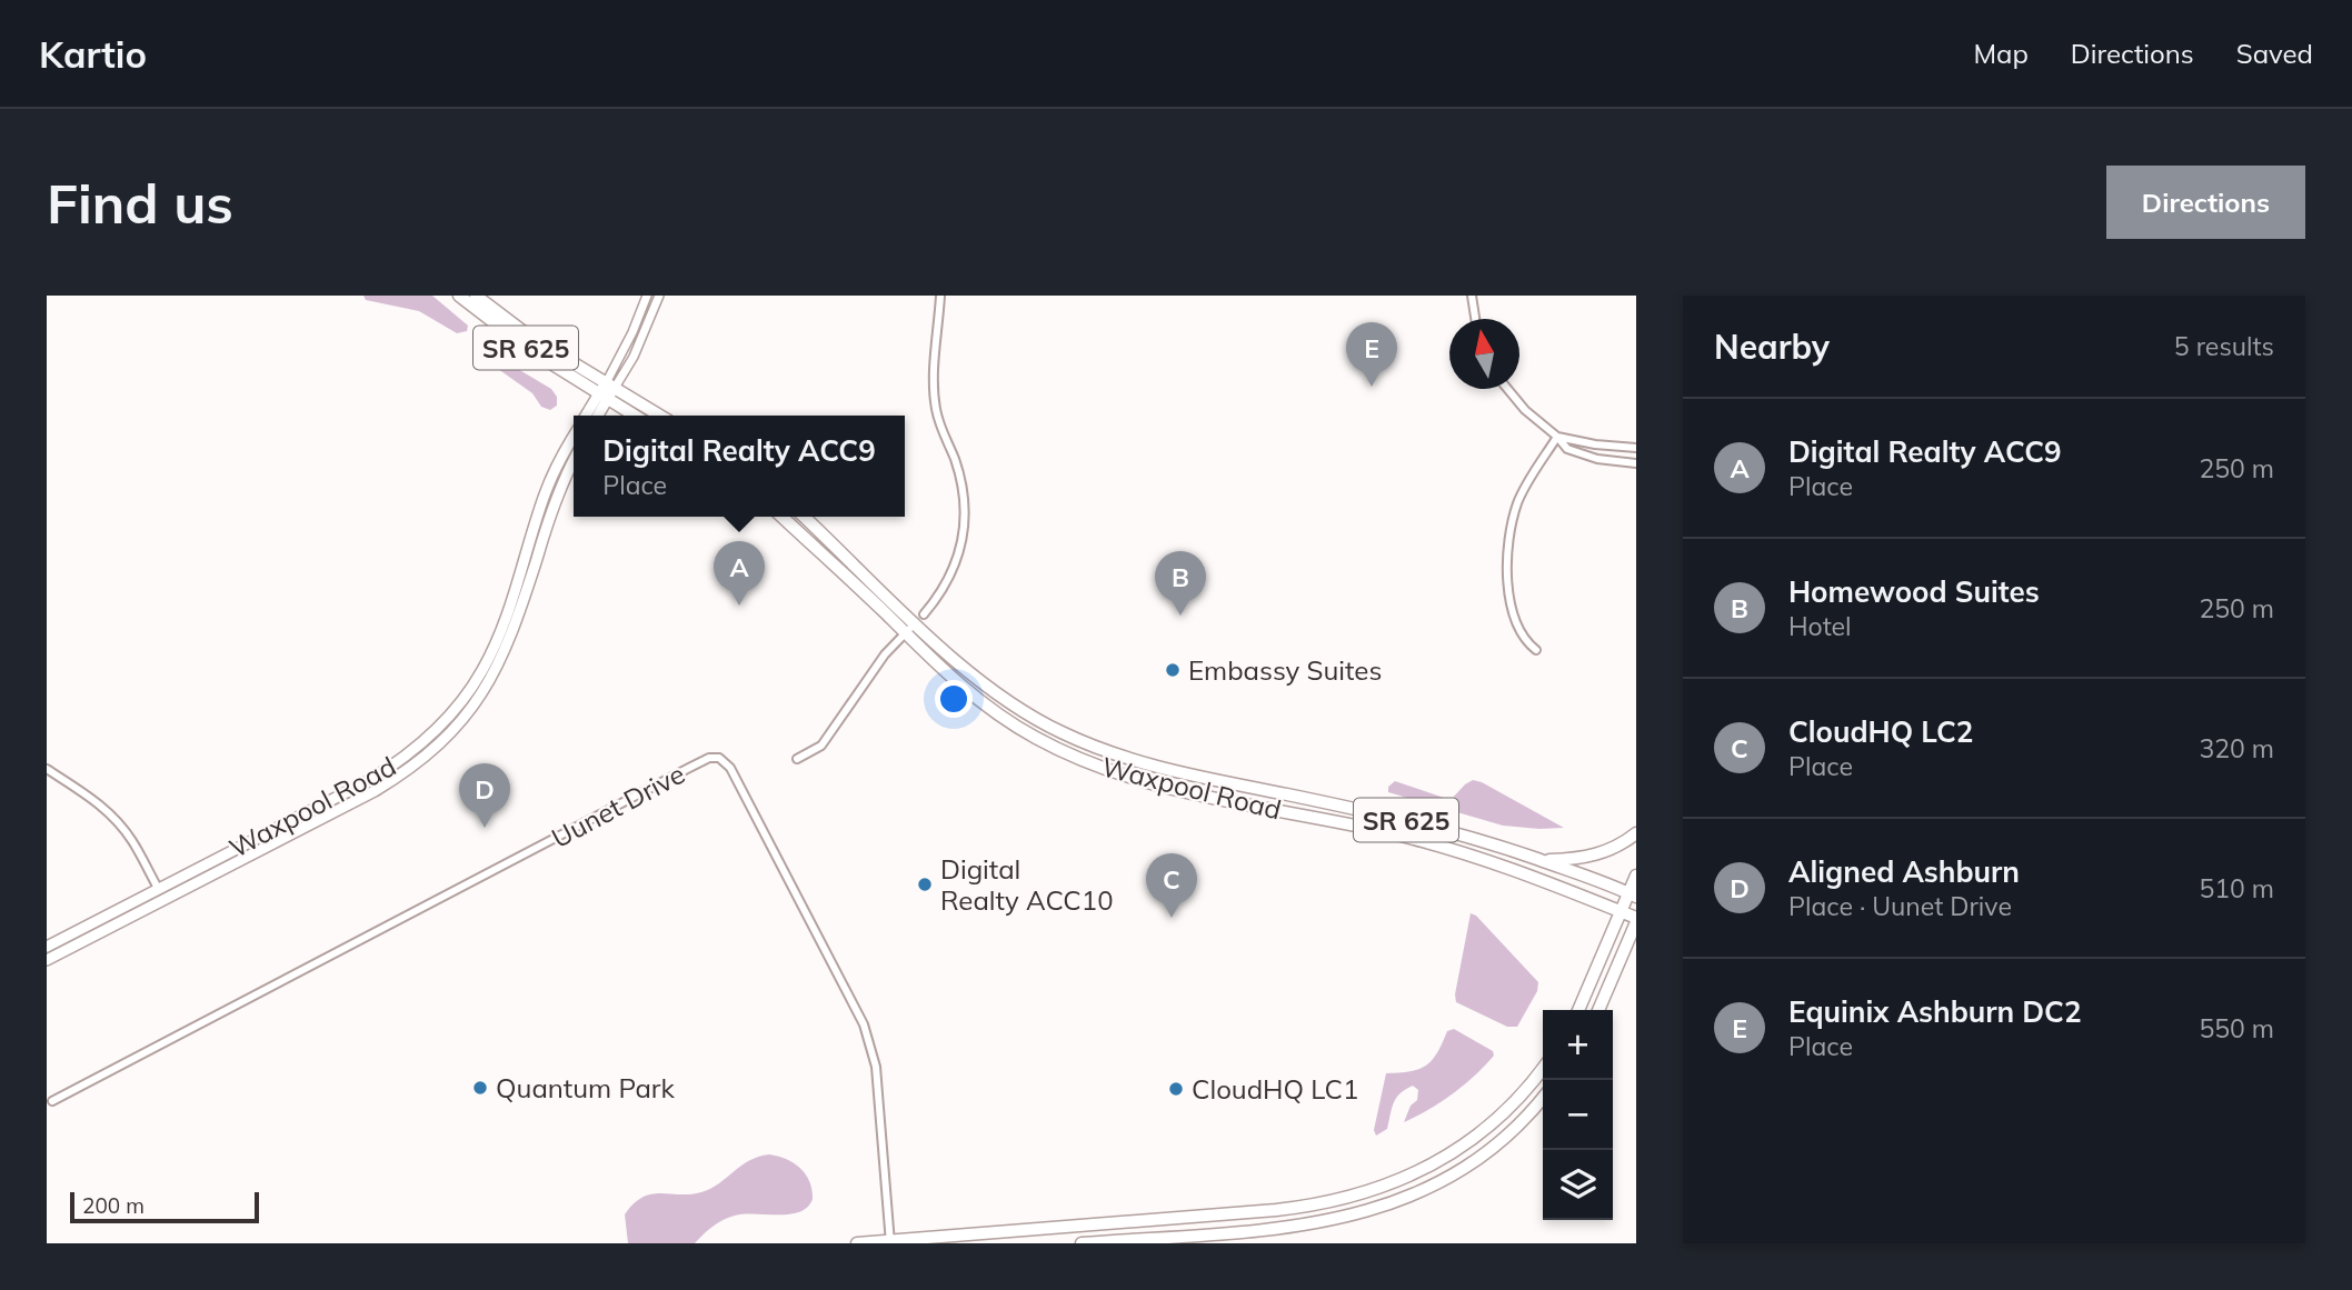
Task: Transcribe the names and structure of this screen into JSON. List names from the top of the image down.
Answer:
{
  "streets": {
    "main road": ["SR 625", "Waxpool Road"],
    "street": ["Uunet Drive"]
  },
  "crossings": [
    ["SR 625", "Waxpool Road"]
  ],
  "places": [
    "Embassy Suites",
    "Digital Realty ACC10",
    "Quantum Park",
    "CloudHQ LC1"
  ],
  "scale_bar": "200 m",
  "north": "top",
  "page": {
    "header": "Kartio",
    "nav": ["Map", "Directions", "Saved"],
    "buttons": "Directions",
    "title": "Find us",
    "heading": ["Nearby", "5 results"],
    "pins": [
      "E",
      "A",
      "B",
      "D",
      "C"
    ],
    "list": [
      {
        "mark": "A",
        "name": "Digital Realty ACC9",
        "note": "Place",
        "value": "250 m"
      },
      {
        "mark": "B",
        "name": "Homewood Suites",
        "note": "Hotel",
        "value": "250 m"
      },
      {
        "mark": "C",
        "name": "CloudHQ LC2",
        "note": "Place",
        "value": "320 m"
      },
      {
        "mark": "D",
        "name": "Aligned Ashburn",
        "note": "Place · Uunet Drive",
        "value": "510 m"
      },
      {
        "mark": "E",
        "name": "Equinix Ashburn DC2",
        "note": "Place",
        "value": "550 m"
      }
    ],
    "popup": ["Digital Realty ACC9", "Place"],
    "map_buttons": ["+", "−"],
    "scale": "200 m"
  }
}
